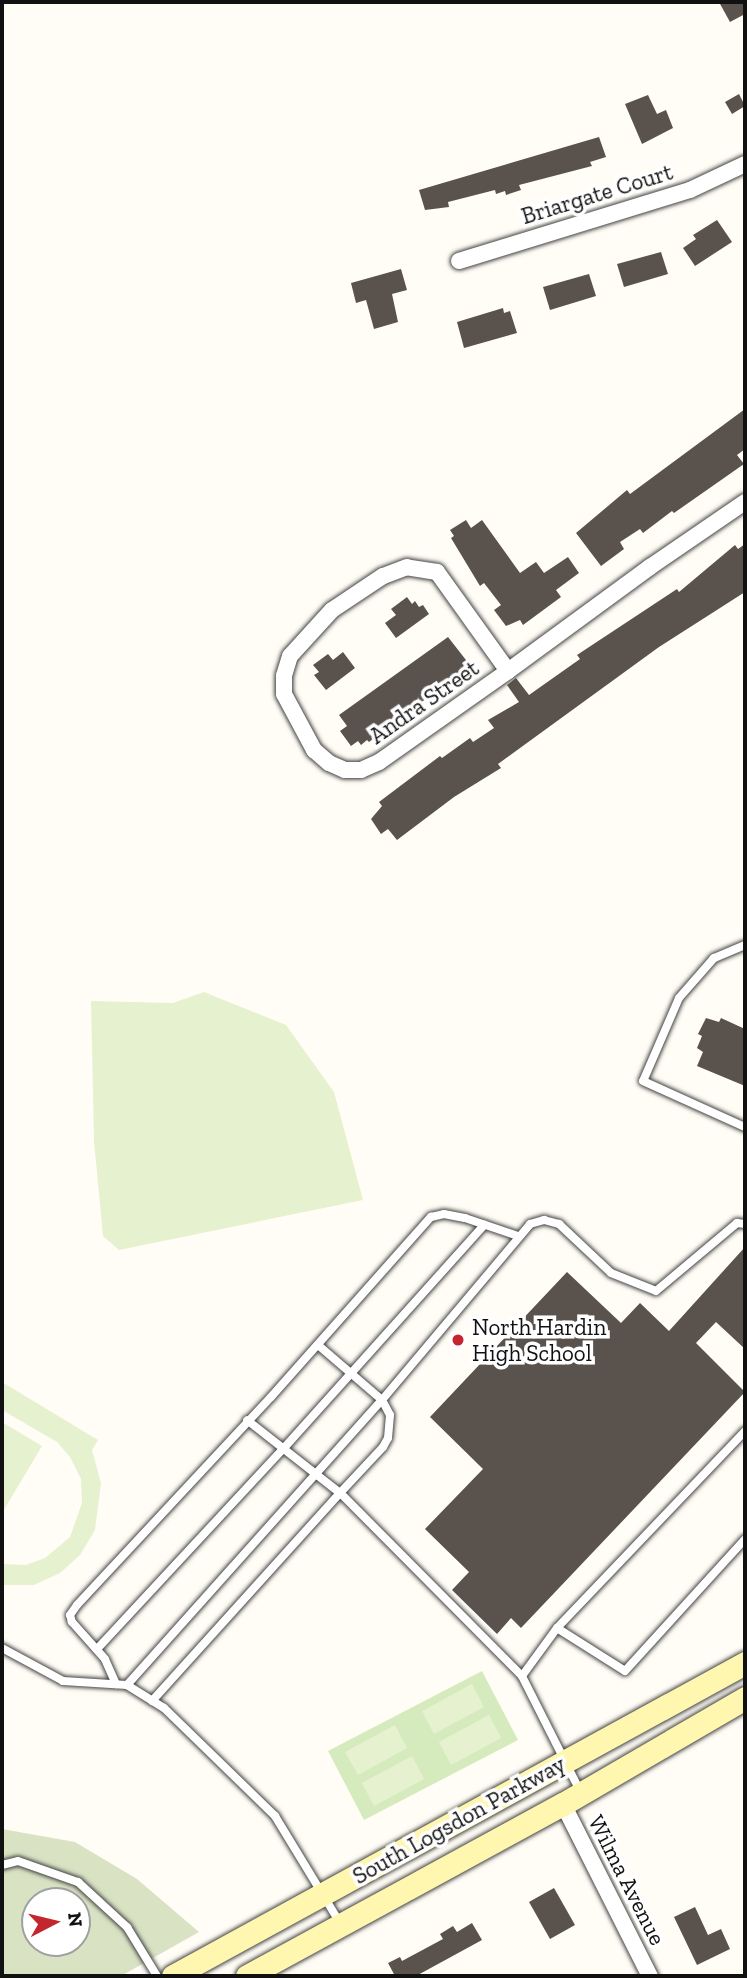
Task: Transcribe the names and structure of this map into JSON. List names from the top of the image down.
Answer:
{
  "streets": {
    "main road": ["South Logsdon Parkway"],
    "street": ["Briargate Court", "Andra Street", "Wilma Avenue"]
  },
  "crossings": [
    ["South Logsdon Parkway", "Wilma Avenue"]
  ],
  "places": ["North Hardin High School"],
  "north": "right"
}
